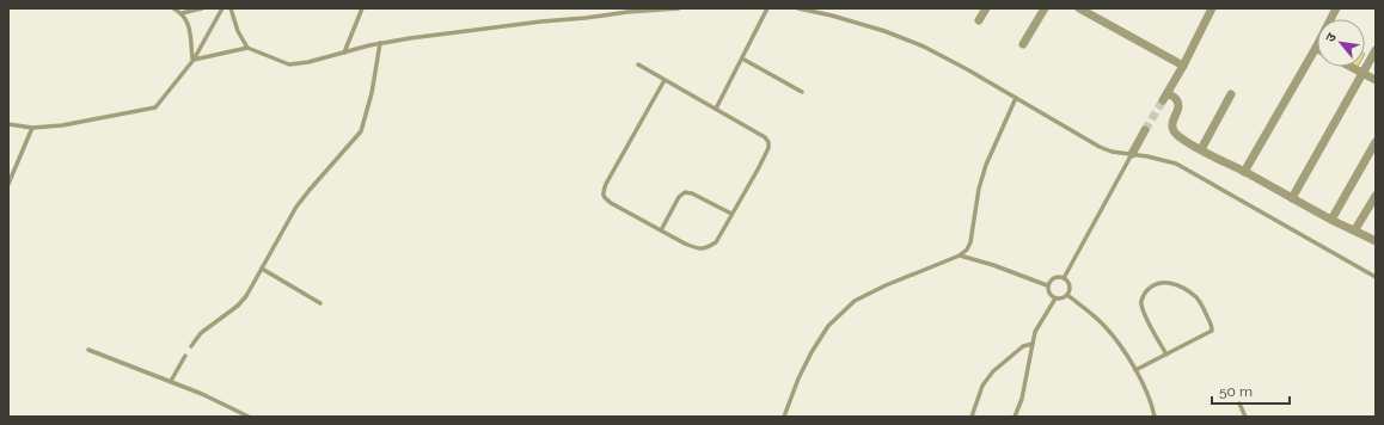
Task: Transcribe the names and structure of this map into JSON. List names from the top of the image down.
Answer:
{
  "scale_bar": "50 m",
  "north": "top left"
}
